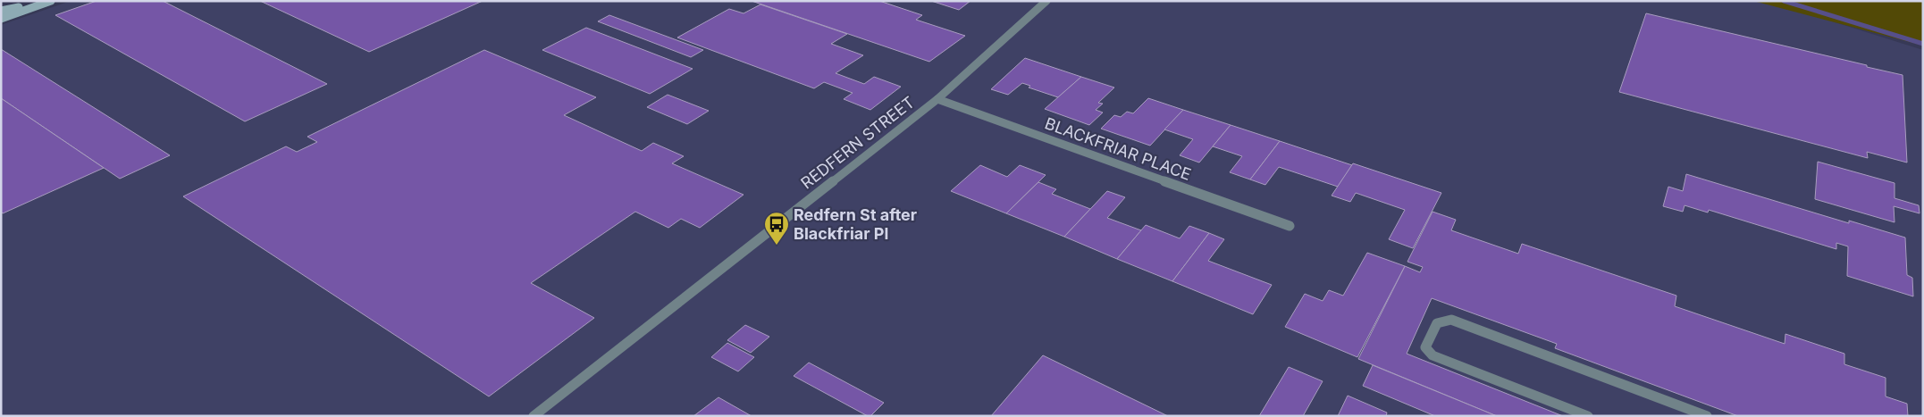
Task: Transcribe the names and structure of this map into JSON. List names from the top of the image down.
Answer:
{
  "streets": {
    "street": ["REDFERN STREET", "BLACKFRIAR PLACE"]
  },
  "crossings": [
    ["REDFERN STREET", "BLACKFRIAR PLACE"]
  ],
  "places": {
    "bus stop": ["Redfern St after Blackfriar Pl"]
  }
}
